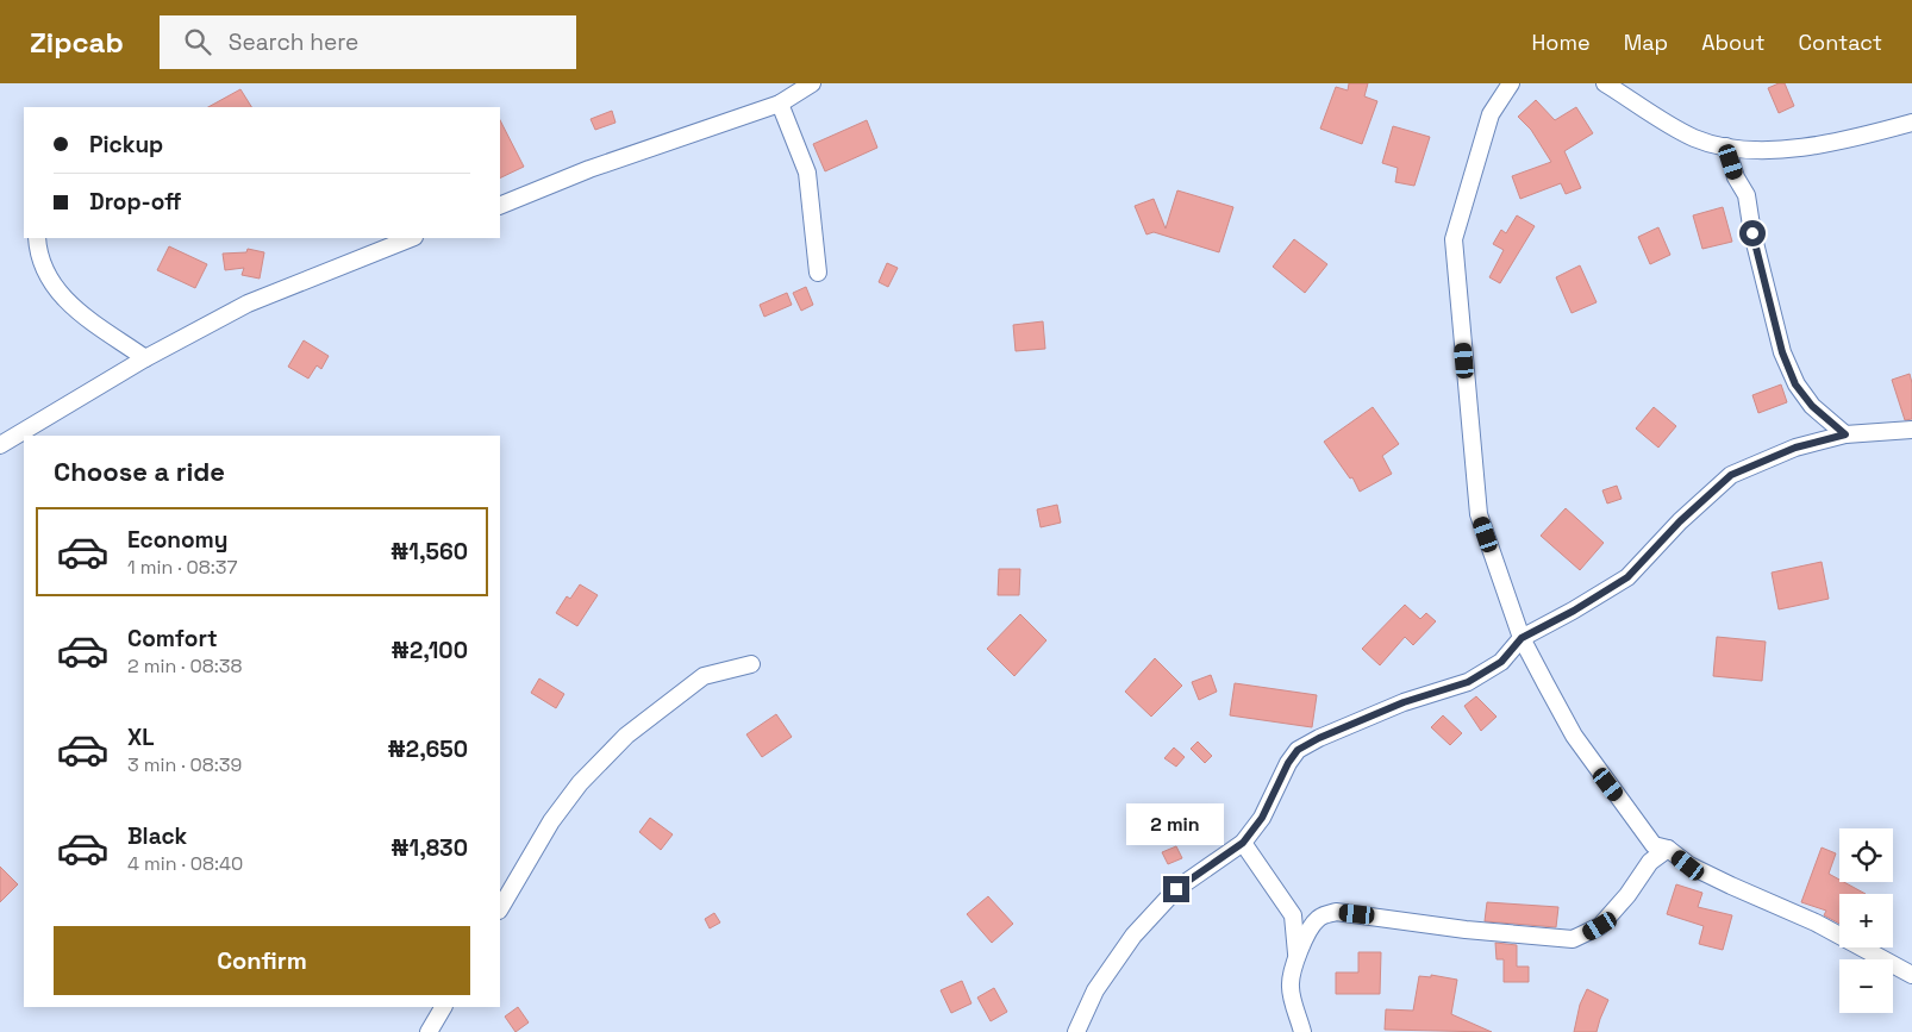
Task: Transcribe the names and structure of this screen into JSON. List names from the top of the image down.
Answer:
{
  "page": {
    "header": "Zipcab",
    "search": "Search here",
    "nav": [
      "Home",
      "Map",
      "About",
      "Contact"
    ],
    "banner": ["Pickup", "Drop-off"],
    "heading": "Choose a ride",
    "list": [
      {
        "name": "Economy",
        "note": "1 min · 08:37",
        "value": "₦1,560"
      },
      {
        "name": "Comfort",
        "note": "2 min · 08:38",
        "value": "₦2,100"
      },
      {
        "name": "XL",
        "note": "3 min · 08:39",
        "value": "₦2,650"
      },
      {
        "name": "Black",
        "note": "4 min · 08:40",
        "value": "₦1,830"
      }
    ],
    "bubble": "2 min",
    "map_buttons": ["+", "−"],
    "buttons": "Confirm"
  }
}
